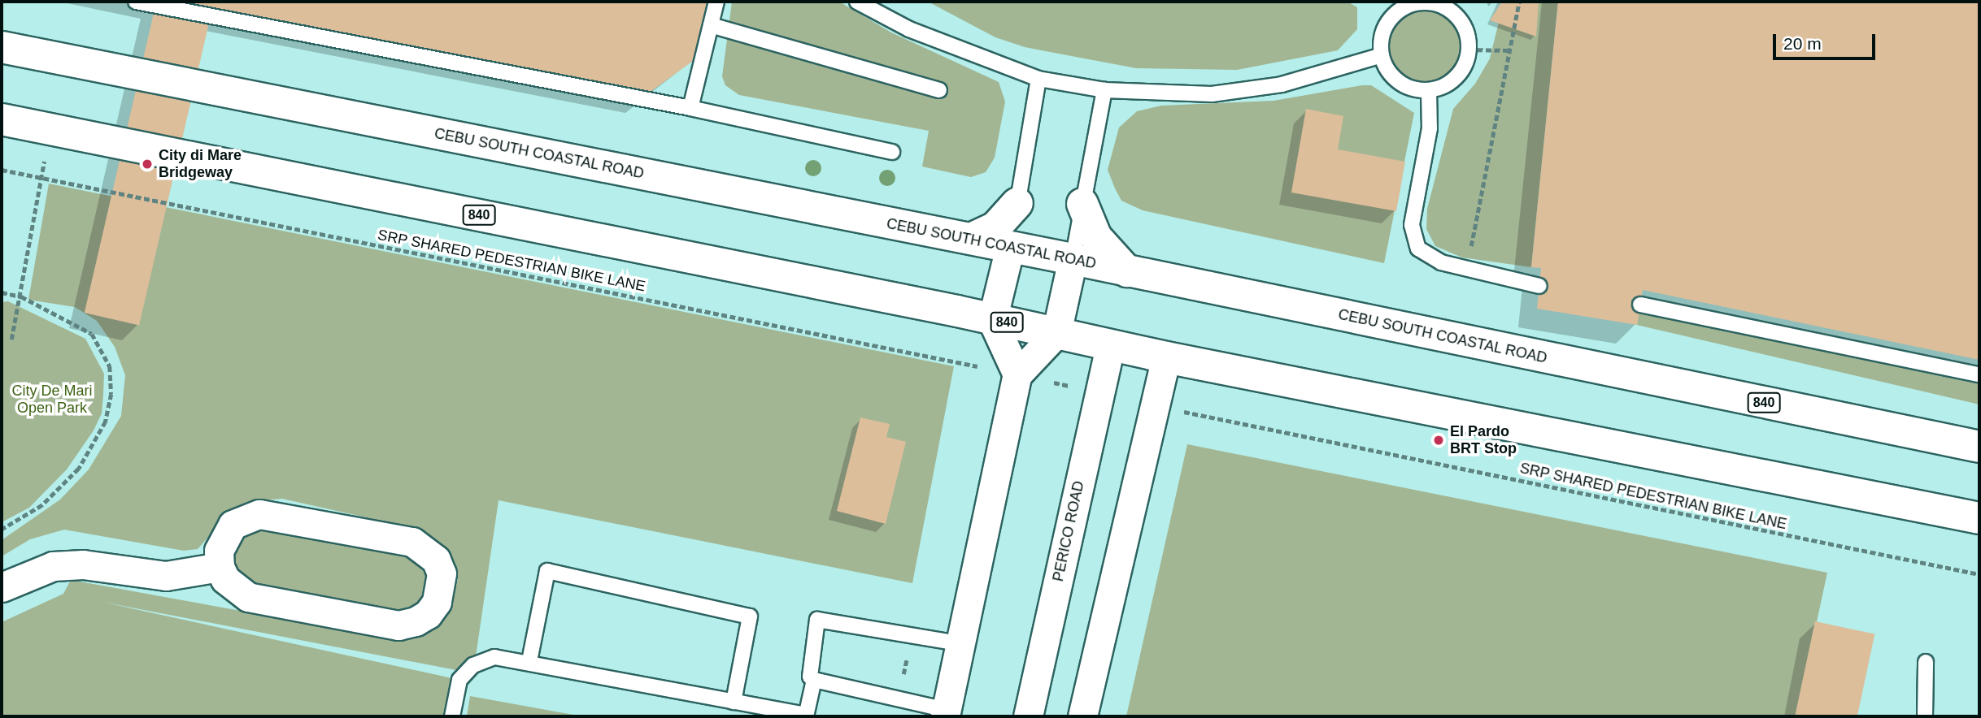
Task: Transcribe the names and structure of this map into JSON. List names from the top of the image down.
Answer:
{
  "streets": {
    "highway": ["CEBU SOUTH COASTAL ROAD", "840"],
    "street": ["PERICO ROAD"],
    "path": ["SRP SHARED PEDESTRIAN BIKE LANE"]
  },
  "crossings": [
    ["840", "PERICO ROAD"]
  ],
  "parks": ["City De Mari Open Park"],
  "places": ["City di Mare Bridgeway", "El Pardo BRT Stop"],
  "scale_bar": "20 m"
}
